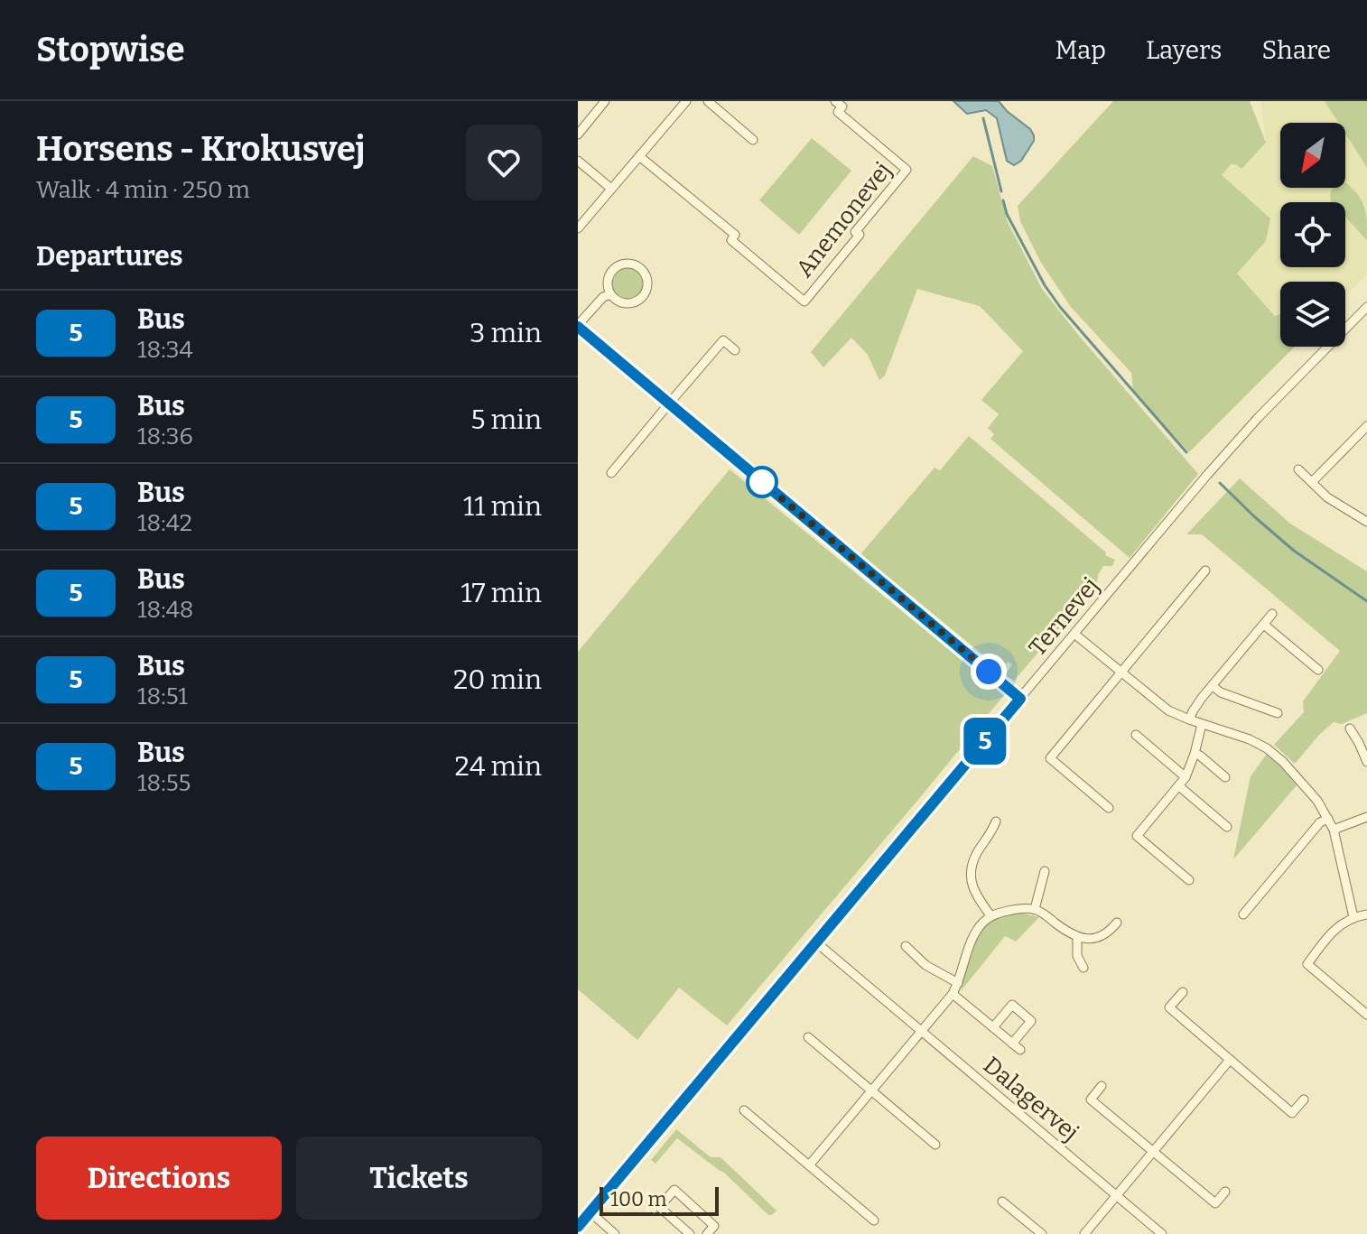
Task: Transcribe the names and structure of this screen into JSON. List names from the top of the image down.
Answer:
{
  "streets": {
    "street": ["Anemonevej", "Ternevej", "Dalagervej"]
  },
  "crossings": [
    ["Ternevej", "Dalagervej"]
  ],
  "lines": ["bus line 5"],
  "scale_bar": "100 m",
  "north": "bottom left",
  "page": {
    "header": "Stopwise",
    "nav": ["Map", "Layers", "Share"],
    "heading": [
      ["Horsens - Krokusvej", "Walk · 4 min · 250 m"],
      "Departures"
    ],
    "on_map": "5",
    "list": [
      {
        "mark": "5",
        "name": "Bus",
        "note": "18:34",
        "value": "3 min"
      },
      {
        "mark": "5",
        "name": "Bus",
        "note": "18:36",
        "value": "5 min"
      },
      {
        "mark": "5",
        "name": "Bus",
        "note": "18:42",
        "value": "11 min"
      },
      {
        "mark": "5",
        "name": "Bus",
        "note": "18:48",
        "value": "17 min"
      },
      {
        "mark": "5",
        "name": "Bus",
        "note": "18:51",
        "value": "20 min"
      },
      {
        "mark": "5",
        "name": "Bus",
        "note": "18:55",
        "value": "24 min"
      }
    ],
    "buttons": ["Directions", "Tickets"],
    "scale": "100 m"
  }
}
